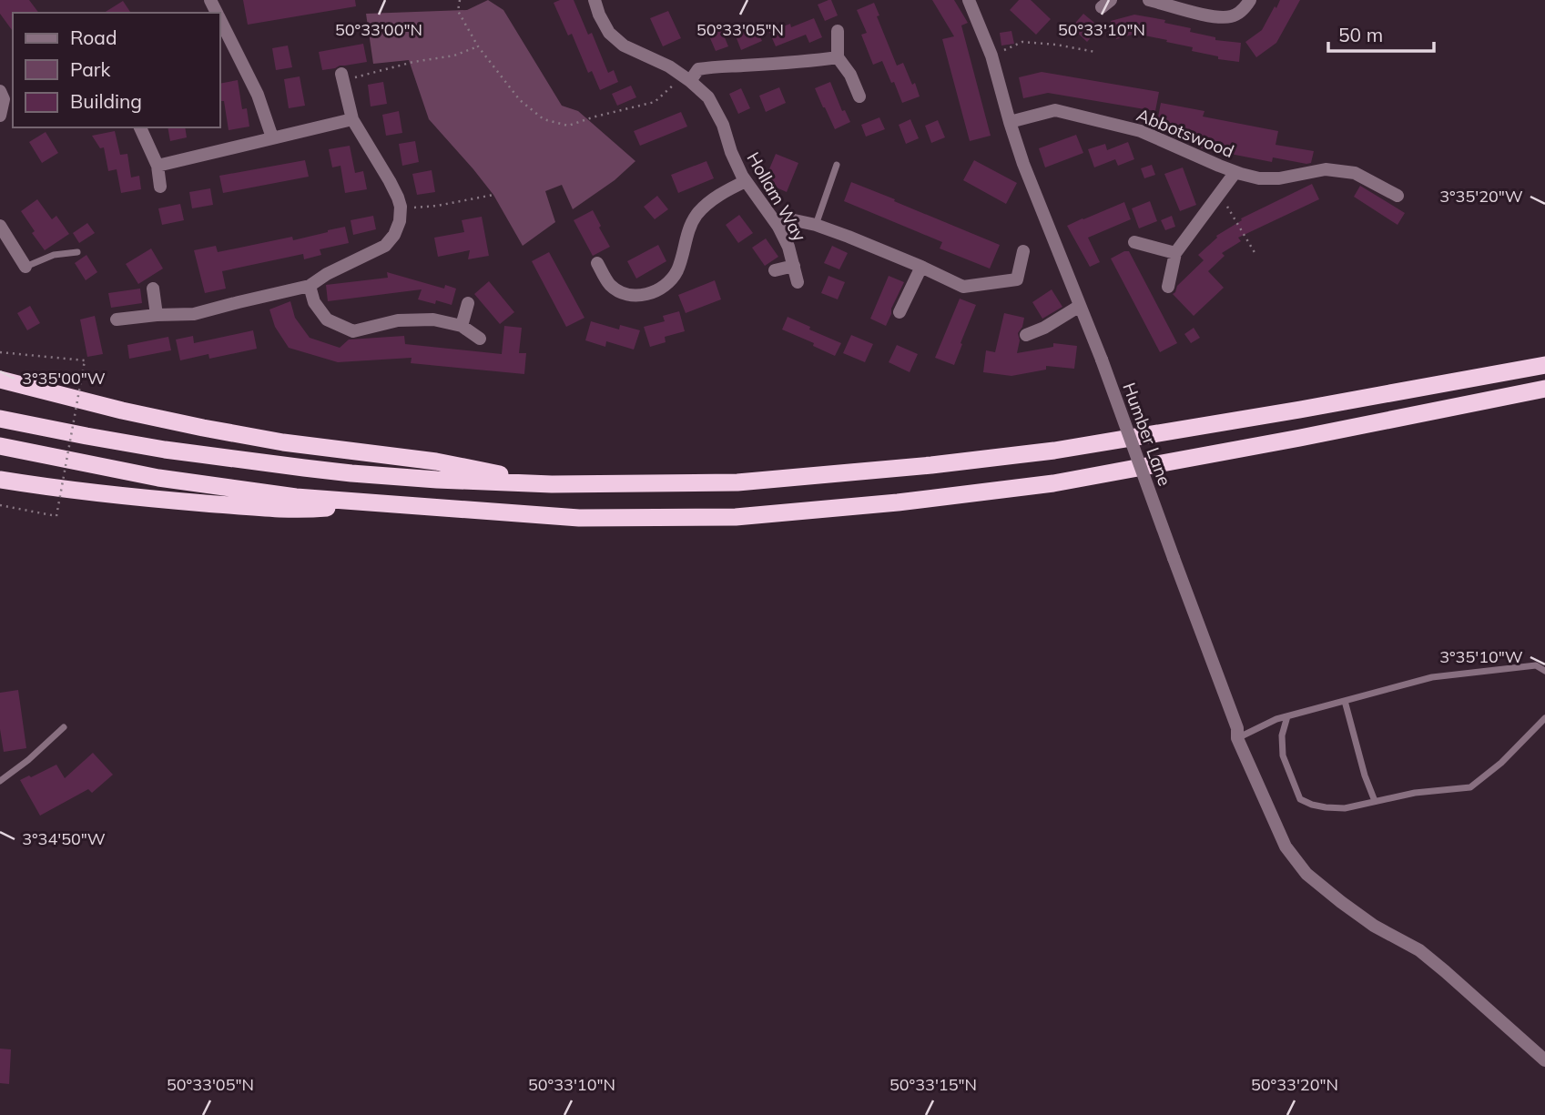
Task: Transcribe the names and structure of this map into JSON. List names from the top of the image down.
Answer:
{
  "streets": {
    "street": ["Abbotswood", "Hollam Way", "Humber Lane"]
  },
  "crossings": [
    ["Abbotswood", "Humber Lane"]
  ],
  "legend": ["Road", "Park", "Building"],
  "scale_bar": "50 m",
  "coordinates": [
    "50°33'00\"N",
    "50°33'05\"N",
    "50°33'10\"N",
    "3°35'20\"W",
    "3°35'00\"W",
    "3°35'10\"W",
    "3°34'50\"W",
    "50°33'15\"N",
    "50°33'20\"N"
  ]
}
